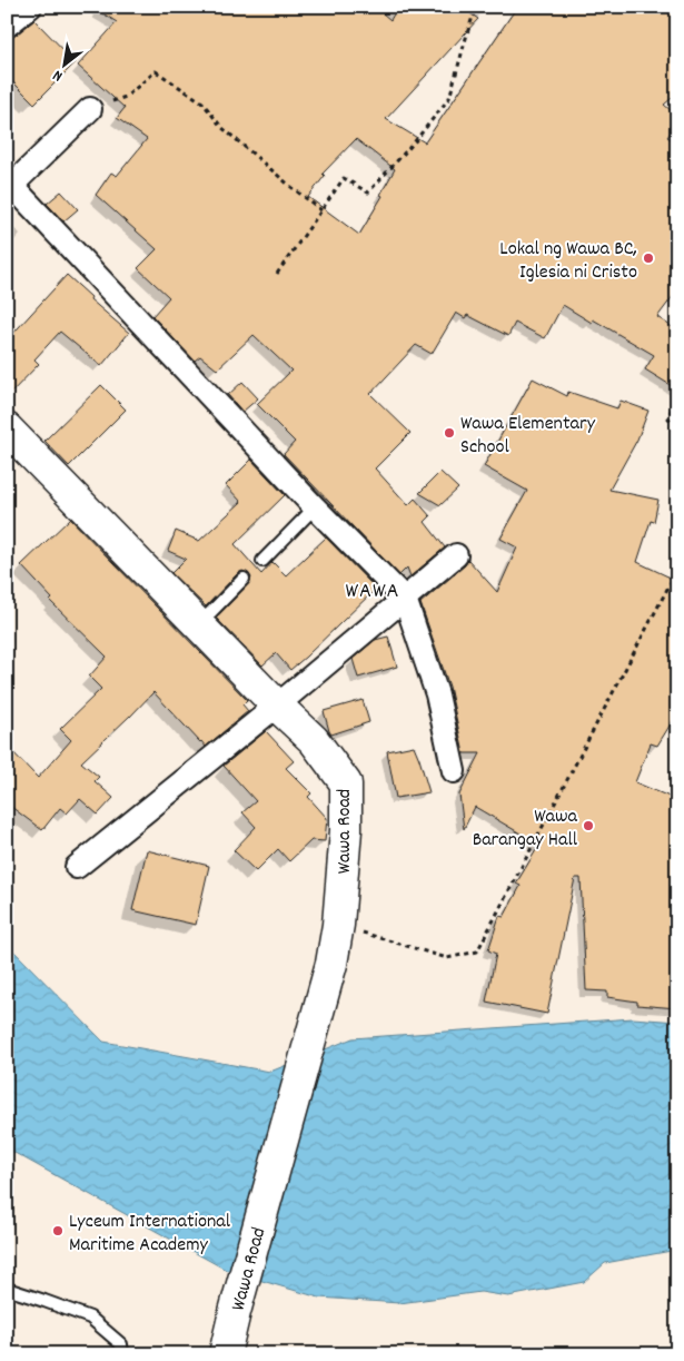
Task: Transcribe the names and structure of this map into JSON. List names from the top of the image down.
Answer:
{
  "streets": {
    "street": ["Wawa Road"]
  },
  "districts": ["WAWA"],
  "places": [
    "Lokal ng Wawa BC, Iglesia ni Cristo",
    "Wawa Elementary School",
    "Wawa Barangay Hall",
    "Lyceum International Maritime Academy"
  ],
  "north": "bottom left"
}
